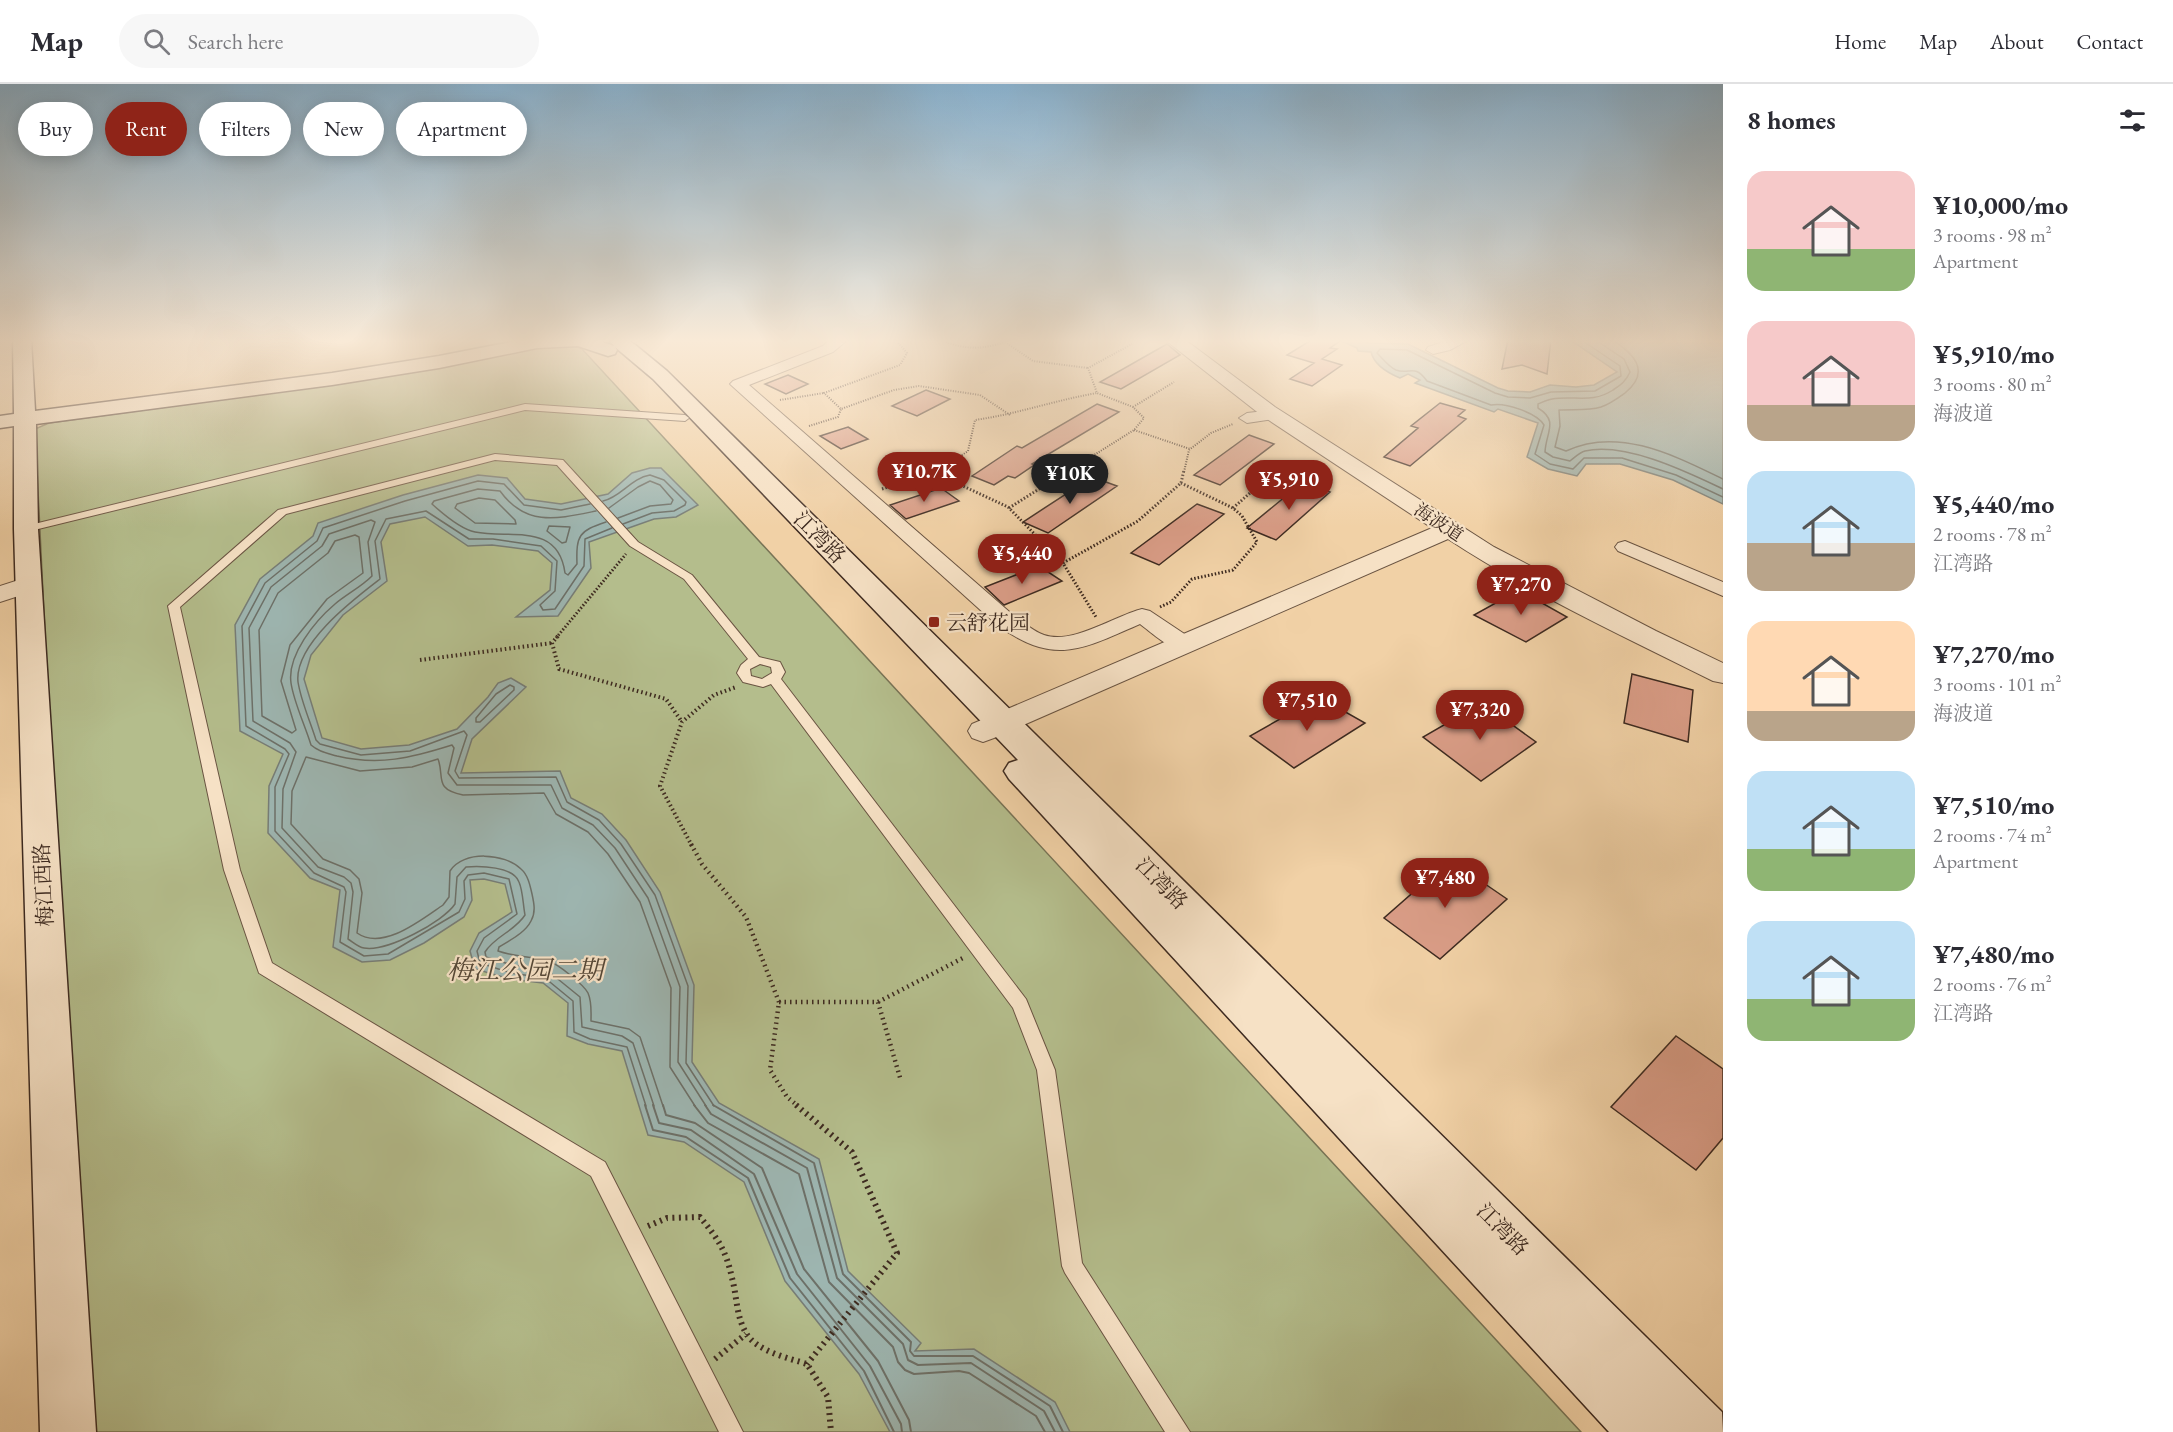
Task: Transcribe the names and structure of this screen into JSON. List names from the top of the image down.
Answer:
{
  "streets": {
    "main road": ["江湾路", "梅江西路"],
    "street": ["海波道"]
  },
  "parks": ["梅江公园二期"],
  "places": {
    "transit": ["云舒花园"]
  },
  "page": {
    "header": "Map",
    "search": "Search here",
    "nav": [
      "Home",
      "Map",
      "About",
      "Contact"
    ],
    "heading": "8 homes",
    "chip": [
      "Buy",
      "Rent",
      "Filters",
      "New",
      "Apartment"
    ],
    "list": [
      {
        "name": "¥10,000/mo",
        "note": "3 rooms · 98 m² · Apartment"
      },
      {
        "name": "¥5,910/mo",
        "note": "3 rooms · 80 m² · 海波道"
      },
      {
        "name": "¥5,440/mo",
        "note": "2 rooms · 78 m² · 江湾路"
      },
      {
        "name": "¥7,270/mo",
        "note": "3 rooms · 101 m² · 海波道"
      },
      {
        "name": "¥7,510/mo",
        "note": "2 rooms · 74 m² · Apartment"
      },
      {
        "name": "¥7,480/mo",
        "note": "2 rooms · 76 m² · 江湾路"
      }
    ],
    "price": [
      "¥10.7K",
      "¥10K",
      "¥5,910",
      "¥5,440",
      "¥7,270",
      "¥7,510",
      "¥7,320",
      "¥7,480"
    ]
  }
}
